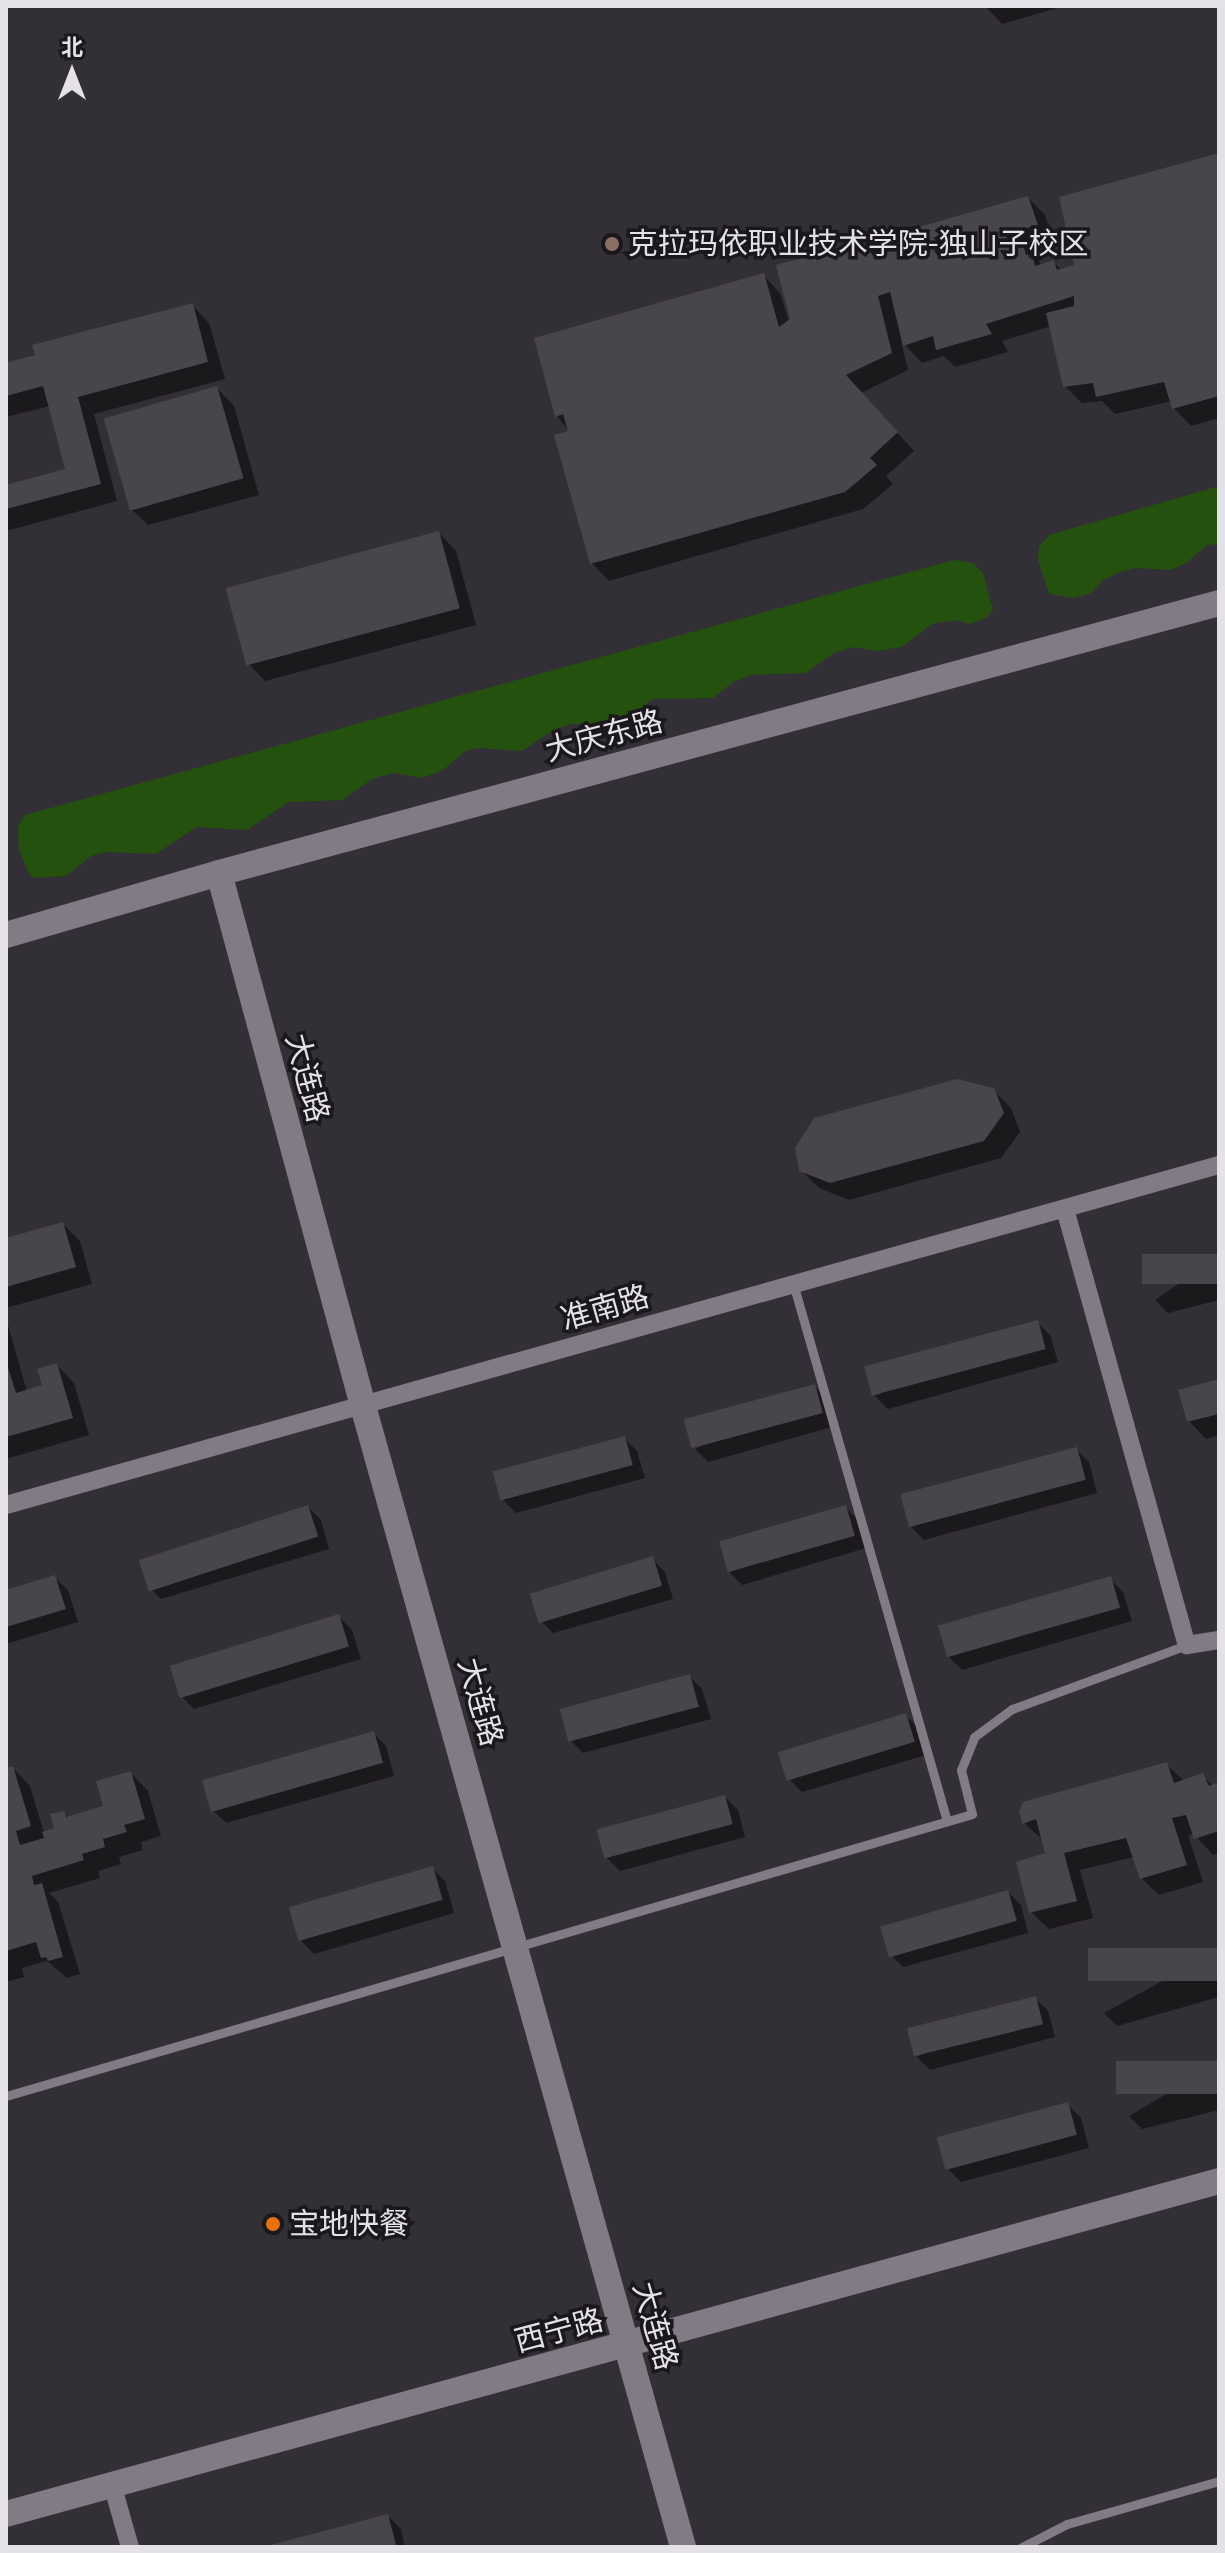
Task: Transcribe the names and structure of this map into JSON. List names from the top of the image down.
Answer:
{
  "streets": {
    "street": [
      "大庆东路",
      "大连路",
      "准南路",
      "西宁路"
    ]
  },
  "crossings": [
    ["大庆东路", "大连路"],
    ["大连路", "准南路"],
    ["大连路", "西宁路"]
  ],
  "places": ["克拉玛依职业技术学院-独山子校区", "宝地快餐"],
  "north": "top"
}
